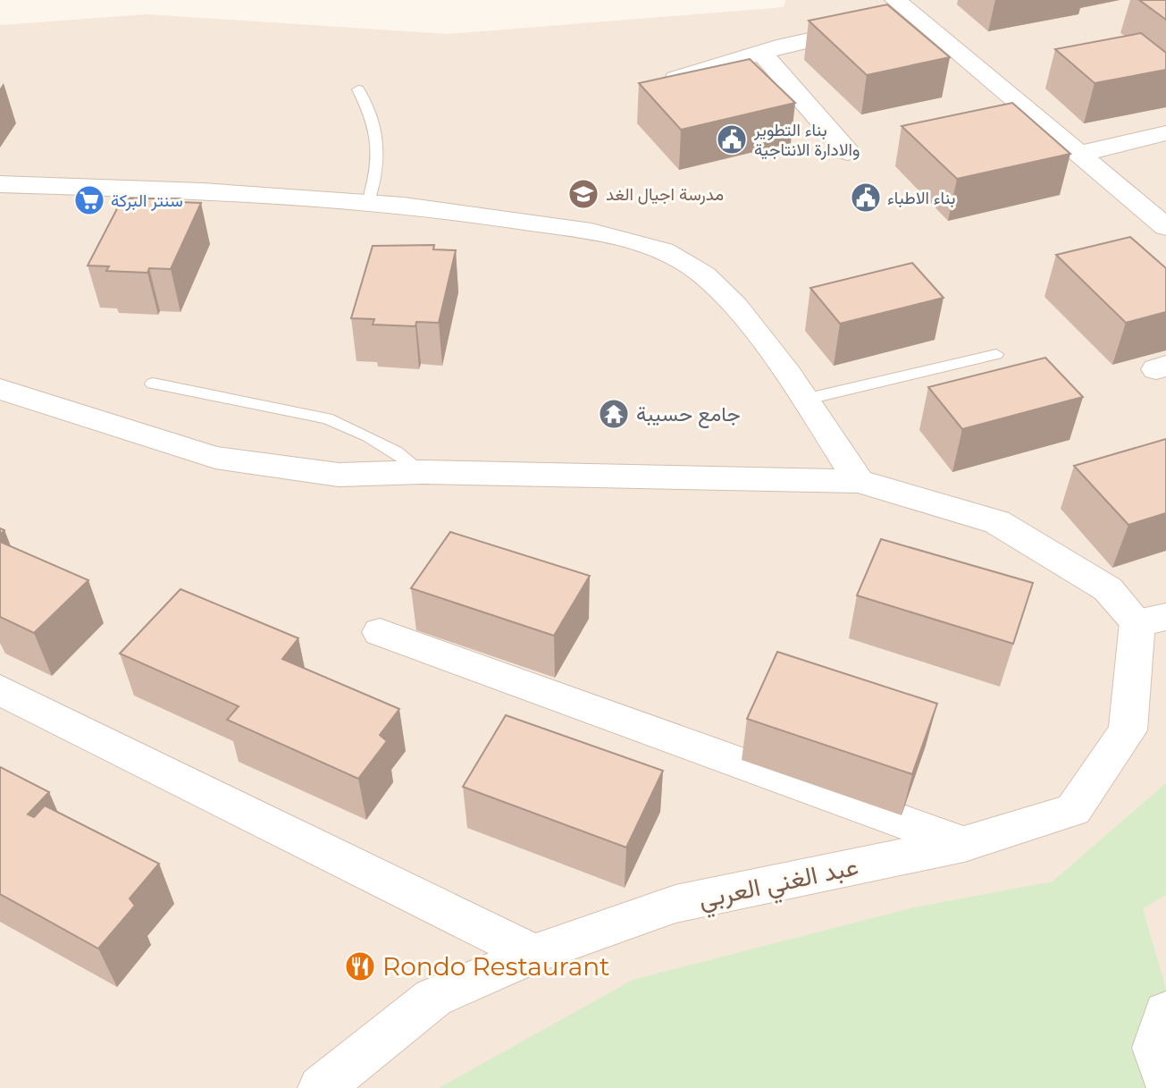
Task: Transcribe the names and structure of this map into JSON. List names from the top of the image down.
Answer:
{
  "streets": {
    "street": ["عبد الغني العربي"]
  },
  "places": {
    "public building": ["بناء التطوير والادارة الانتاجية", "بناء الاطباء"],
    "school or university": ["مدرسة اجيال الغد"],
    "supermarket": ["سنتر البركة"],
    "temple": ["جامع حسيبة"],
    "restaurant": ["Rondo Restaurant"]
  }
}
